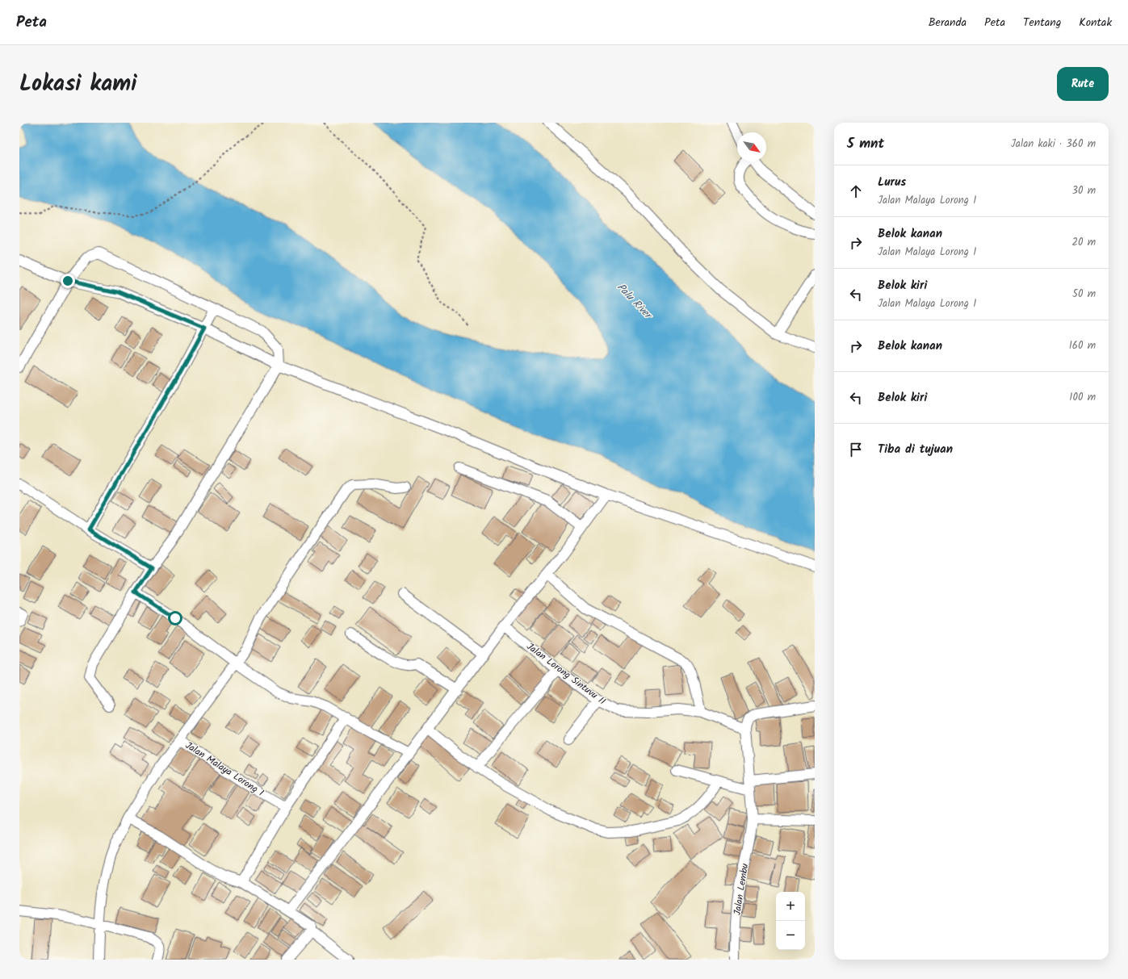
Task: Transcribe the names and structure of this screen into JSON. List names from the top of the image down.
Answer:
{
  "streets": {
    "street": ["Jalan Lorong Sintuvu II", "Jalan Malaya Lorong I", "Jalan Lembu"]
  },
  "crossings": [
    ["Jalan Lorong Sintuvu II", "Jalan Lembu"]
  ],
  "water": ["Palu River"],
  "north": "bottom right",
  "page": {
    "header": "Peta",
    "nav": [
      "Beranda",
      "Peta",
      "Tentang",
      "Kontak"
    ],
    "title": "Lokasi kami",
    "buttons": "Rute",
    "heading": ["5 mnt", "Jalan kaki · 360 m"],
    "list": [
      ["Lurus", "Jalan Malaya Lorong I", "30 m"],
      ["Belok kanan", "Jalan Malaya Lorong I", "20 m"],
      ["Belok kiri", "Jalan Malaya Lorong I", "50 m"],
      ["Belok kanan", "160 m"],
      ["Belok kiri", "100 m"],
      "Tiba di tujuan"
    ],
    "map_buttons": ["+", "−"]
  }
}
